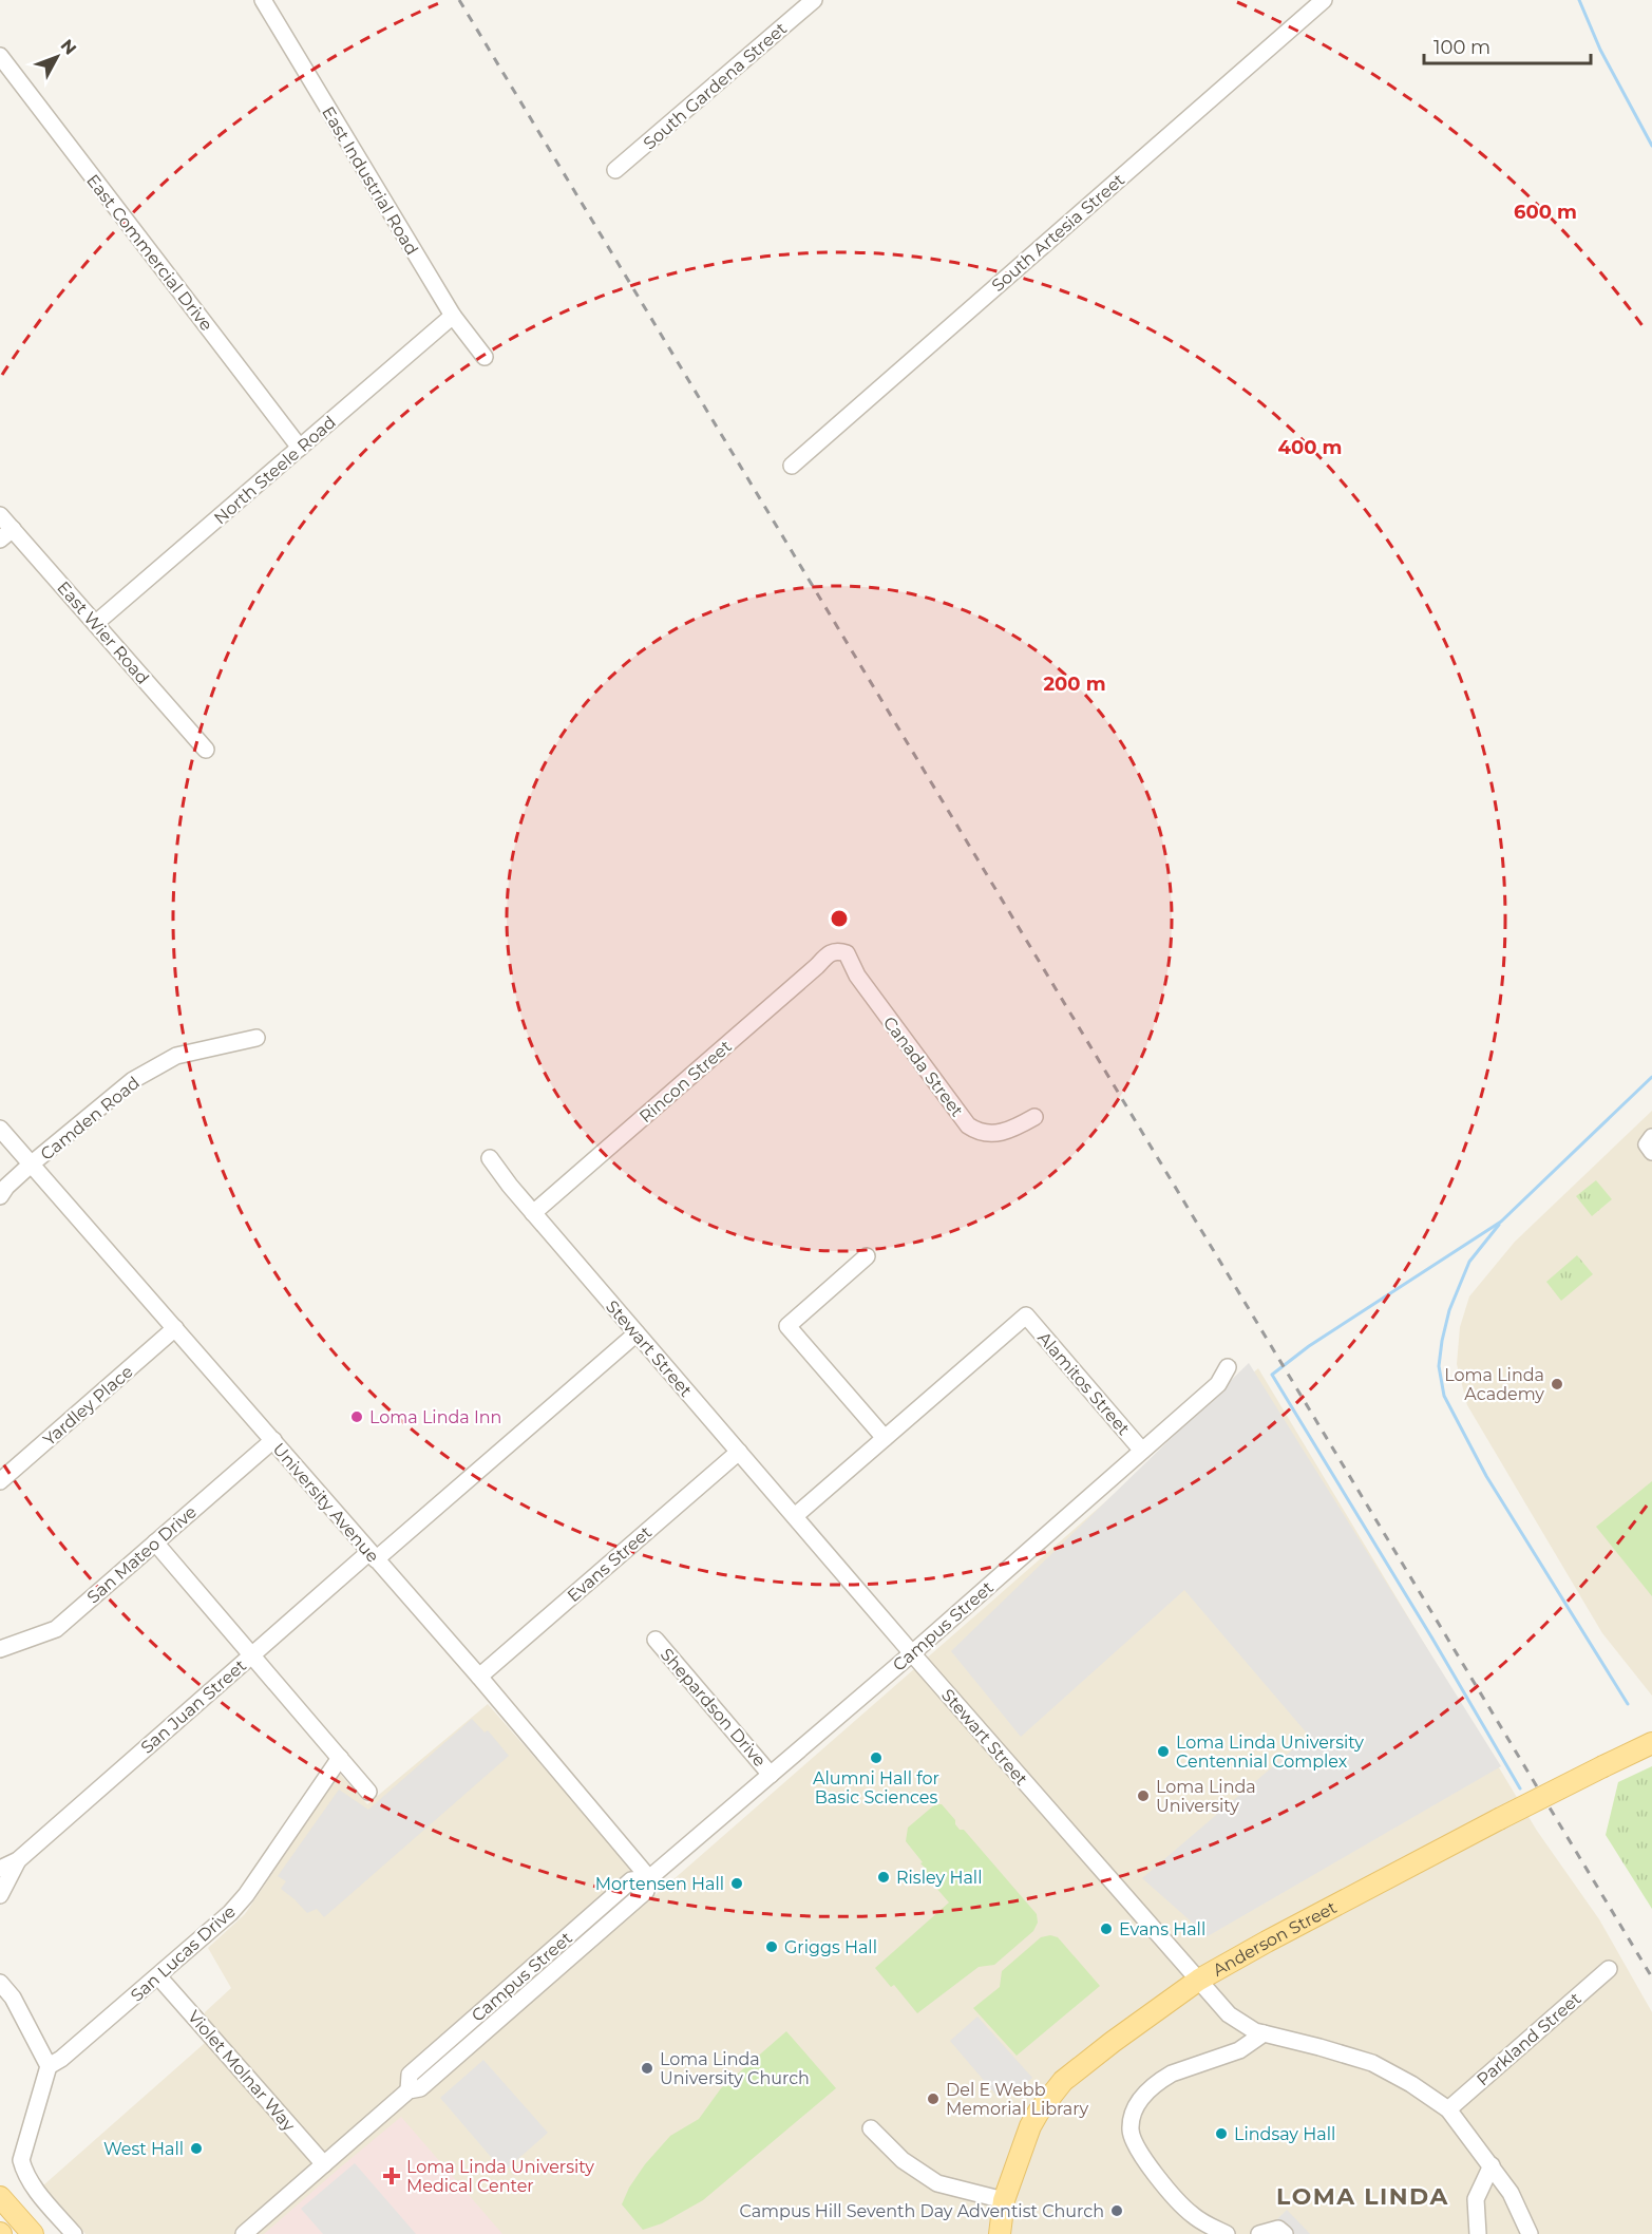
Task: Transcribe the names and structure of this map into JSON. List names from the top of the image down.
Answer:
{
  "streets": {
    "main road": ["Anderson Street"],
    "street": [
      "South Gardena Street",
      "East Industrial Road",
      "South Artesia Street",
      "East Commercial Drive",
      "North Steele Road",
      "East Wier Road",
      "Canada Street",
      "Rincon Street",
      "Camden Road",
      "Stewart Street",
      "Alamitos Street",
      "Yardley Place",
      "University Avenue",
      "San Mateo Drive",
      "Evans Street",
      "Campus Street",
      "San Juan Street",
      "Shepardson Drive",
      "San Lucas Drive",
      "Parkland Street",
      "Violet Molnar Way"
    ]
  },
  "crossings": [
    ["East Industrial Road", "North Steele Road"],
    ["East Commercial Drive", "North Steele Road"],
    ["North Steele Road", "East Wier Road"],
    ["Canada Street", "Rincon Street"],
    ["Rincon Street", "Stewart Street"],
    ["Camden Road", "University Avenue"],
    ["Stewart Street", "Evans Street"],
    ["Stewart Street", "Campus Street"],
    ["Stewart Street", "San Juan Street"],
    ["Stewart Street", "Anderson Street"],
    ["Stewart Street", "Parkland Street"],
    ["Alamitos Street", "Campus Street"],
    ["Yardley Place", "University Avenue"],
    ["University Avenue", "San Mateo Drive"],
    ["University Avenue", "Evans Street"],
    ["University Avenue", "Campus Street"],
    ["University Avenue", "San Juan Street"],
    ["Campus Street", "Shepardson Drive"],
    ["Campus Street", "Violet Molnar Way"],
    ["San Lucas Drive", "Violet Molnar Way"]
  ],
  "districts": ["LOMA LINDA"],
  "places": {
    "other": [
      "Loma Linda Academy",
      "Loma Linda Inn",
      "Loma Linda University Centennial Complex",
      "Alumni Hall for Basic Sciences",
      "Loma Linda University",
      "Risley Hall",
      "Mortensen Hall",
      "Evans Hall",
      "Griggs Hall",
      "Loma Linda University Church",
      "Del E Webb Memorial Library",
      "Lindsay Hall",
      "West Hall",
      "Campus Hill Seventh Day Adventist Church"
    ],
    "health": ["Loma Linda University Medical Center"]
  },
  "scale_bar": "100 m",
  "north": "top right",
  "rings": ["600 m", "400 m", "200 m"]
}
